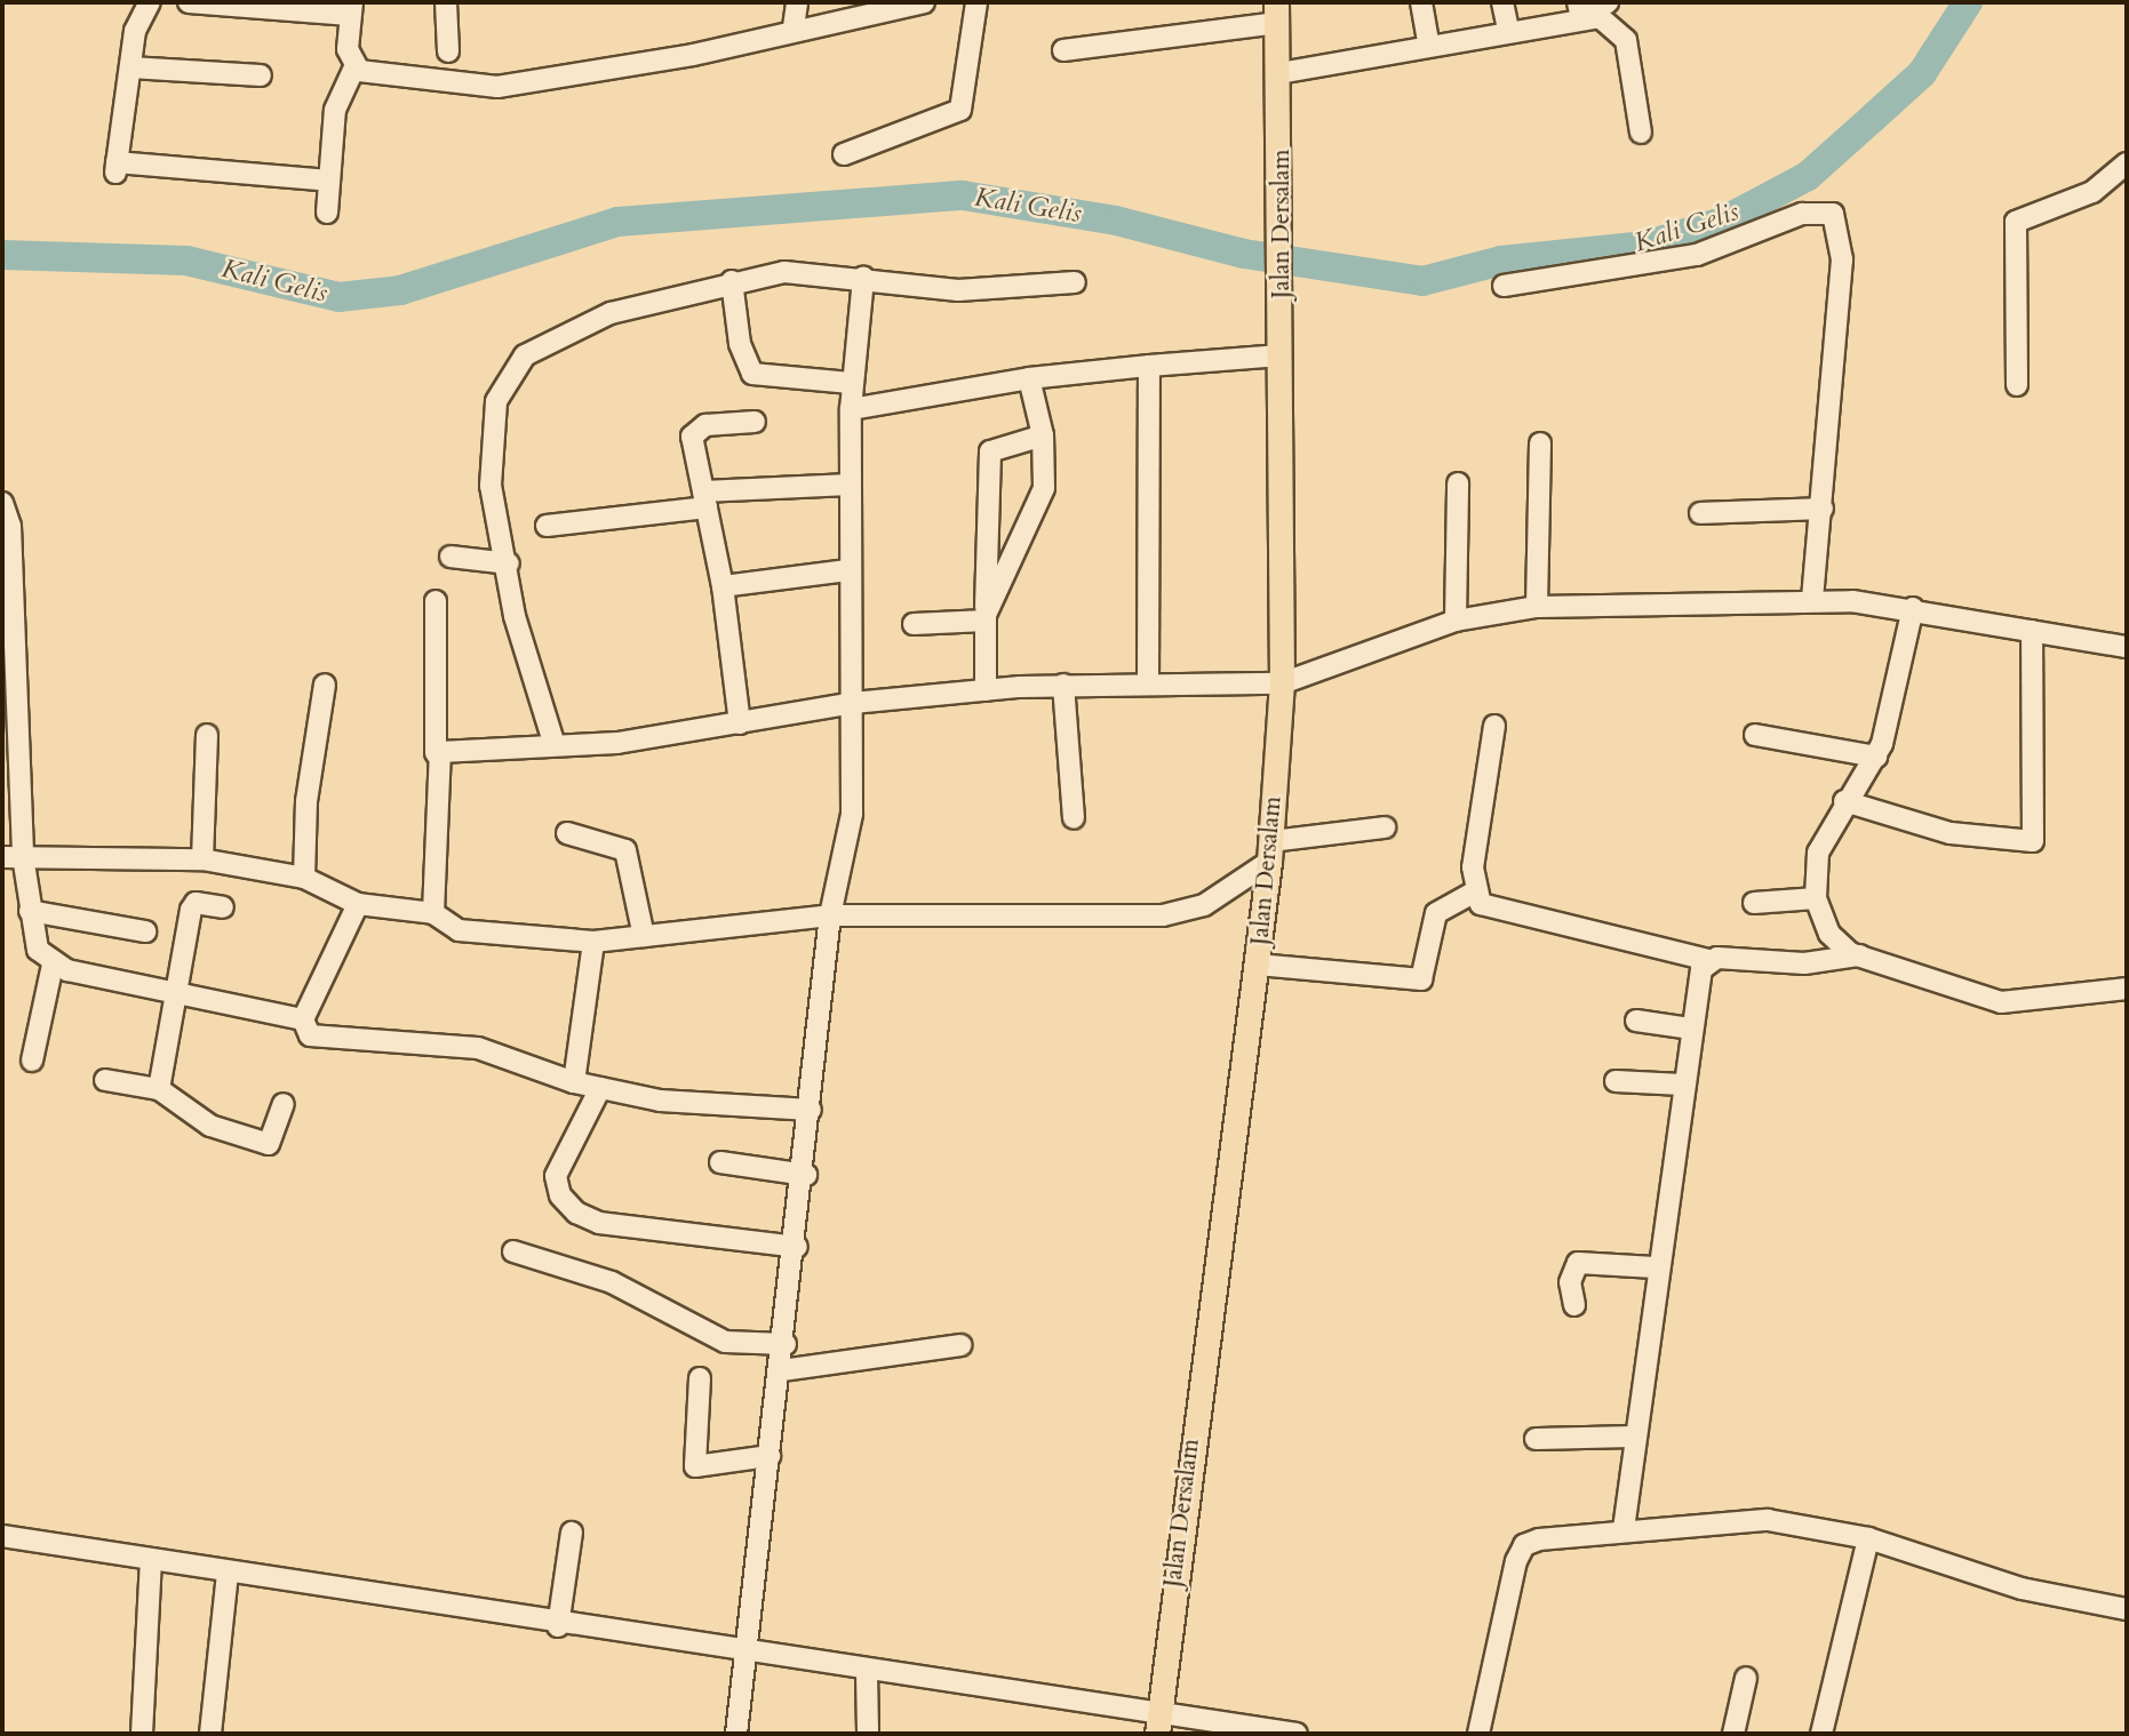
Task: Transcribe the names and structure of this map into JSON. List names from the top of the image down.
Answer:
{
  "streets": {
    "main road": ["Jalan Dersalam"]
  },
  "water": ["Kali Gelis"]
}
